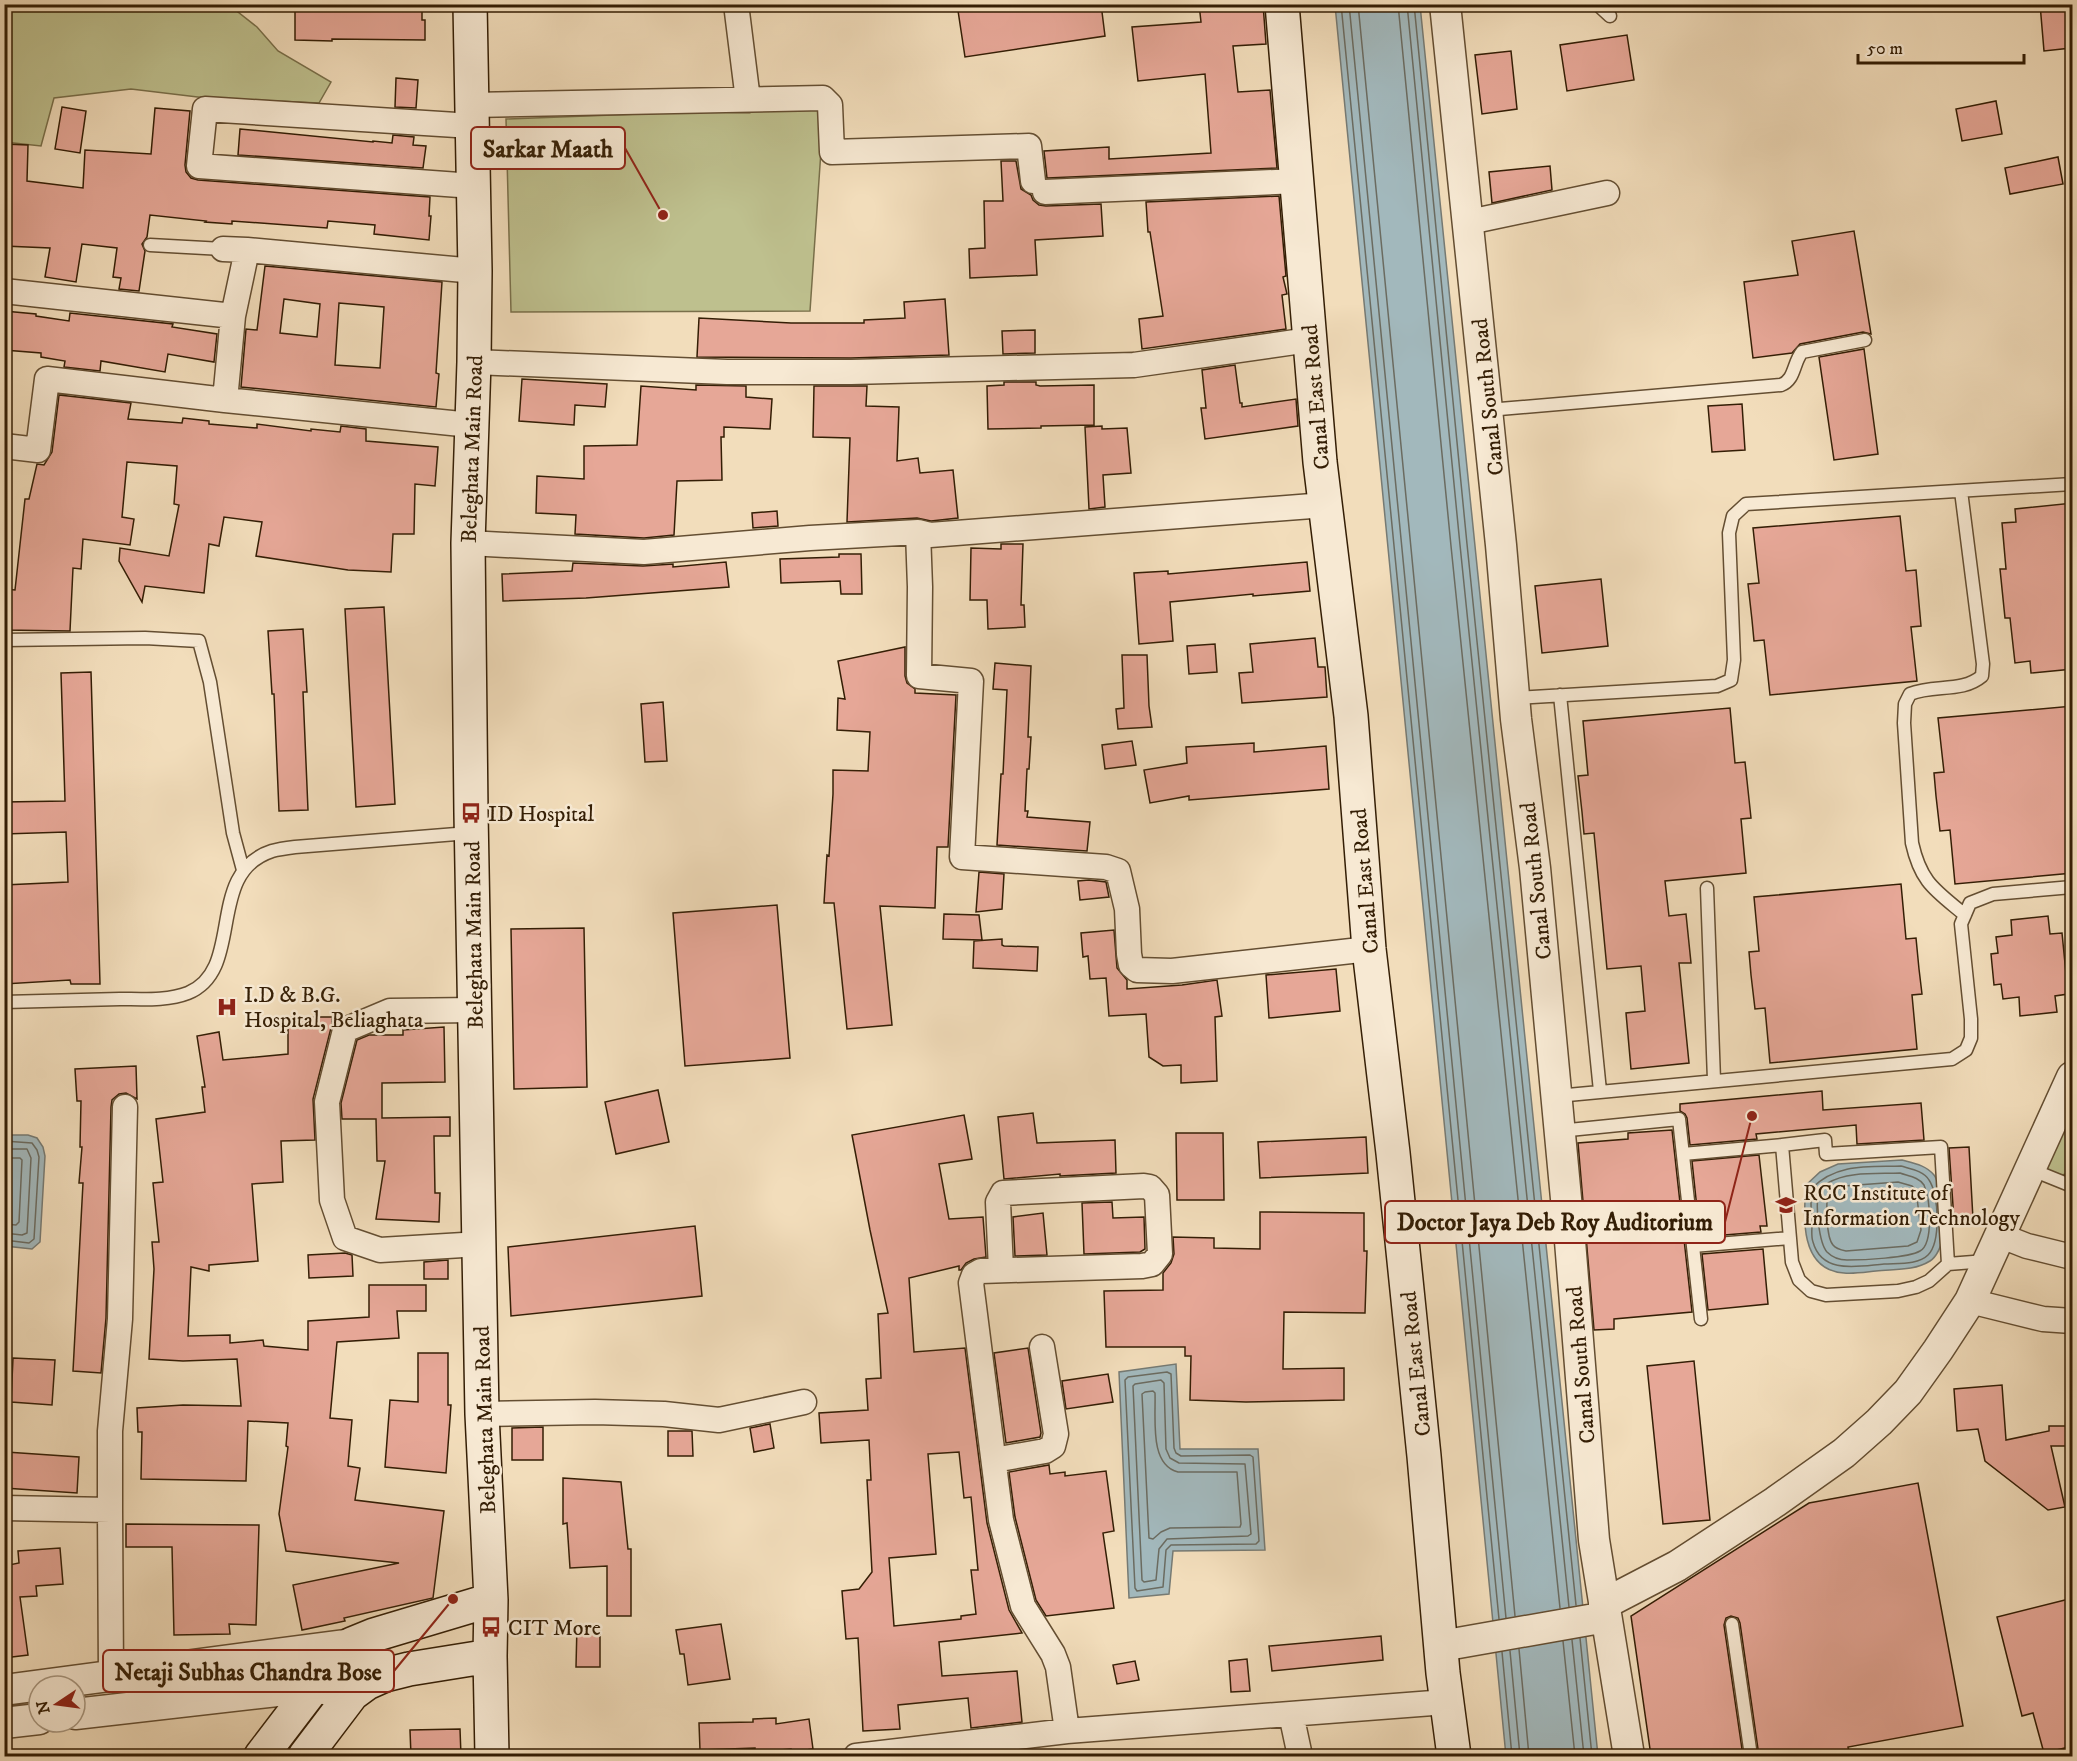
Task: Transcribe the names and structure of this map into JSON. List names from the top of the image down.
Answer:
{
  "streets": {
    "main road": ["Canal East Road", "Beleghata Main Road"],
    "street": ["Canal South Road"]
  },
  "places": {
    "other": ["Sarkar Maath", "Doctor Jaya Deb Roy Auditorium", "Netaji Subhas Chandra Bose"],
    "bus stop": ["ID Hospital", "CIT More"],
    "hospital": ["I.D & B.G. Hospital, Beliaghata"],
    "school or university": ["RCC Institute of Information Technology"]
  },
  "scale_bar": "50 m",
  "north": "left"
}
